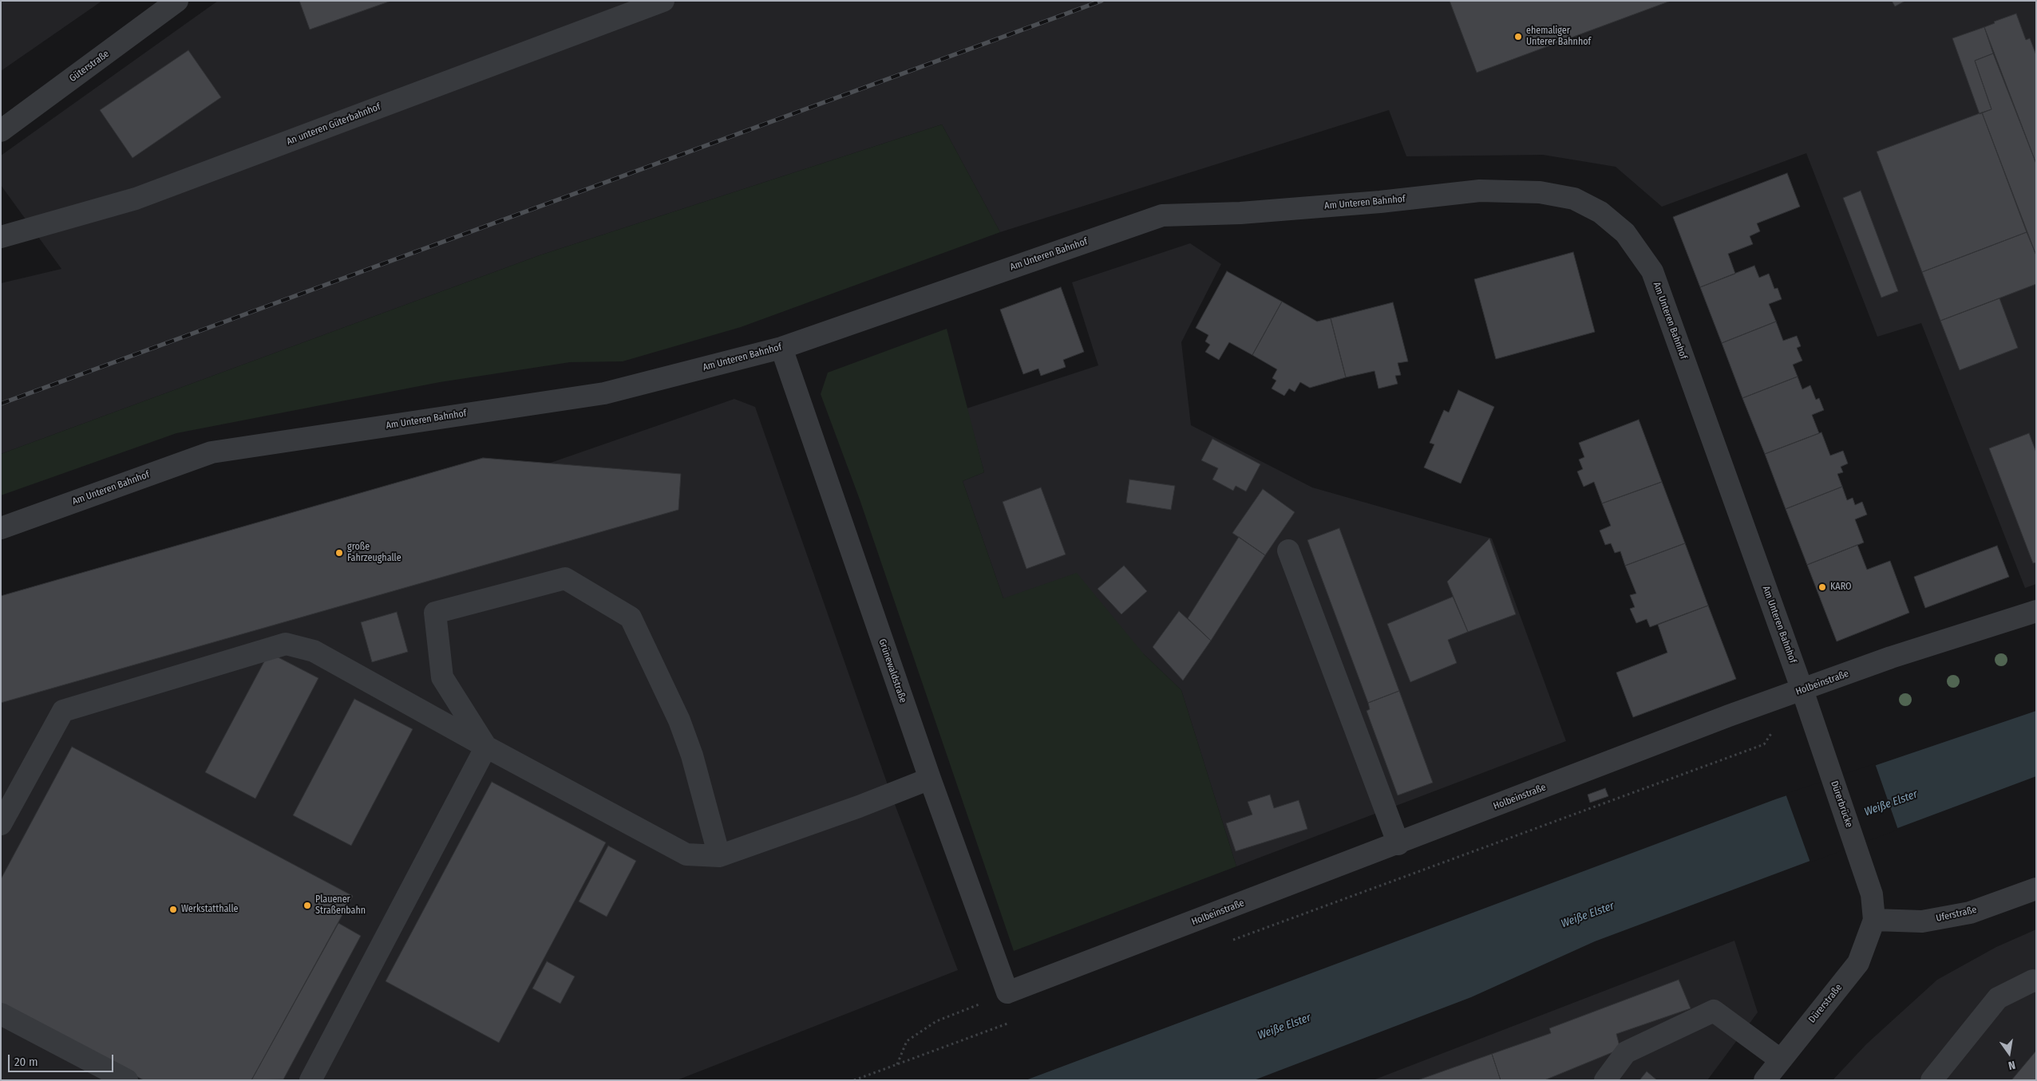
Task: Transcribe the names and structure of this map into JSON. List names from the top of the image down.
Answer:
{
  "streets": {
    "street": [
      "Güterstraße",
      "An unteren Güterbahnhof",
      "Am Unteren Bahnhof",
      "Grünewaldstraße",
      "Holbeinstraße",
      "Dürerbrücke",
      "Uferstraße",
      "Dürerstraße"
    ]
  },
  "crossings": [
    ["Am Unteren Bahnhof", "Grünewaldstraße"],
    ["Am Unteren Bahnhof", "Holbeinstraße"],
    ["Am Unteren Bahnhof", "Dürerbrücke"],
    ["Grünewaldstraße", "Holbeinstraße"],
    ["Holbeinstraße", "Dürerbrücke"],
    ["Dürerbrücke", "Uferstraße"],
    ["Dürerbrücke", "Dürerstraße"],
    ["Uferstraße", "Dürerstraße"]
  ],
  "water": ["Weiße Elster"],
  "places": [
    "ehemaliger Unterer Bahnhof",
    "große Fahrzeughalle",
    "KARO",
    "Plauener Straßenbahn",
    "Werkstatthalle"
  ],
  "scale_bar": "20 m",
  "north": "bottom"
}
